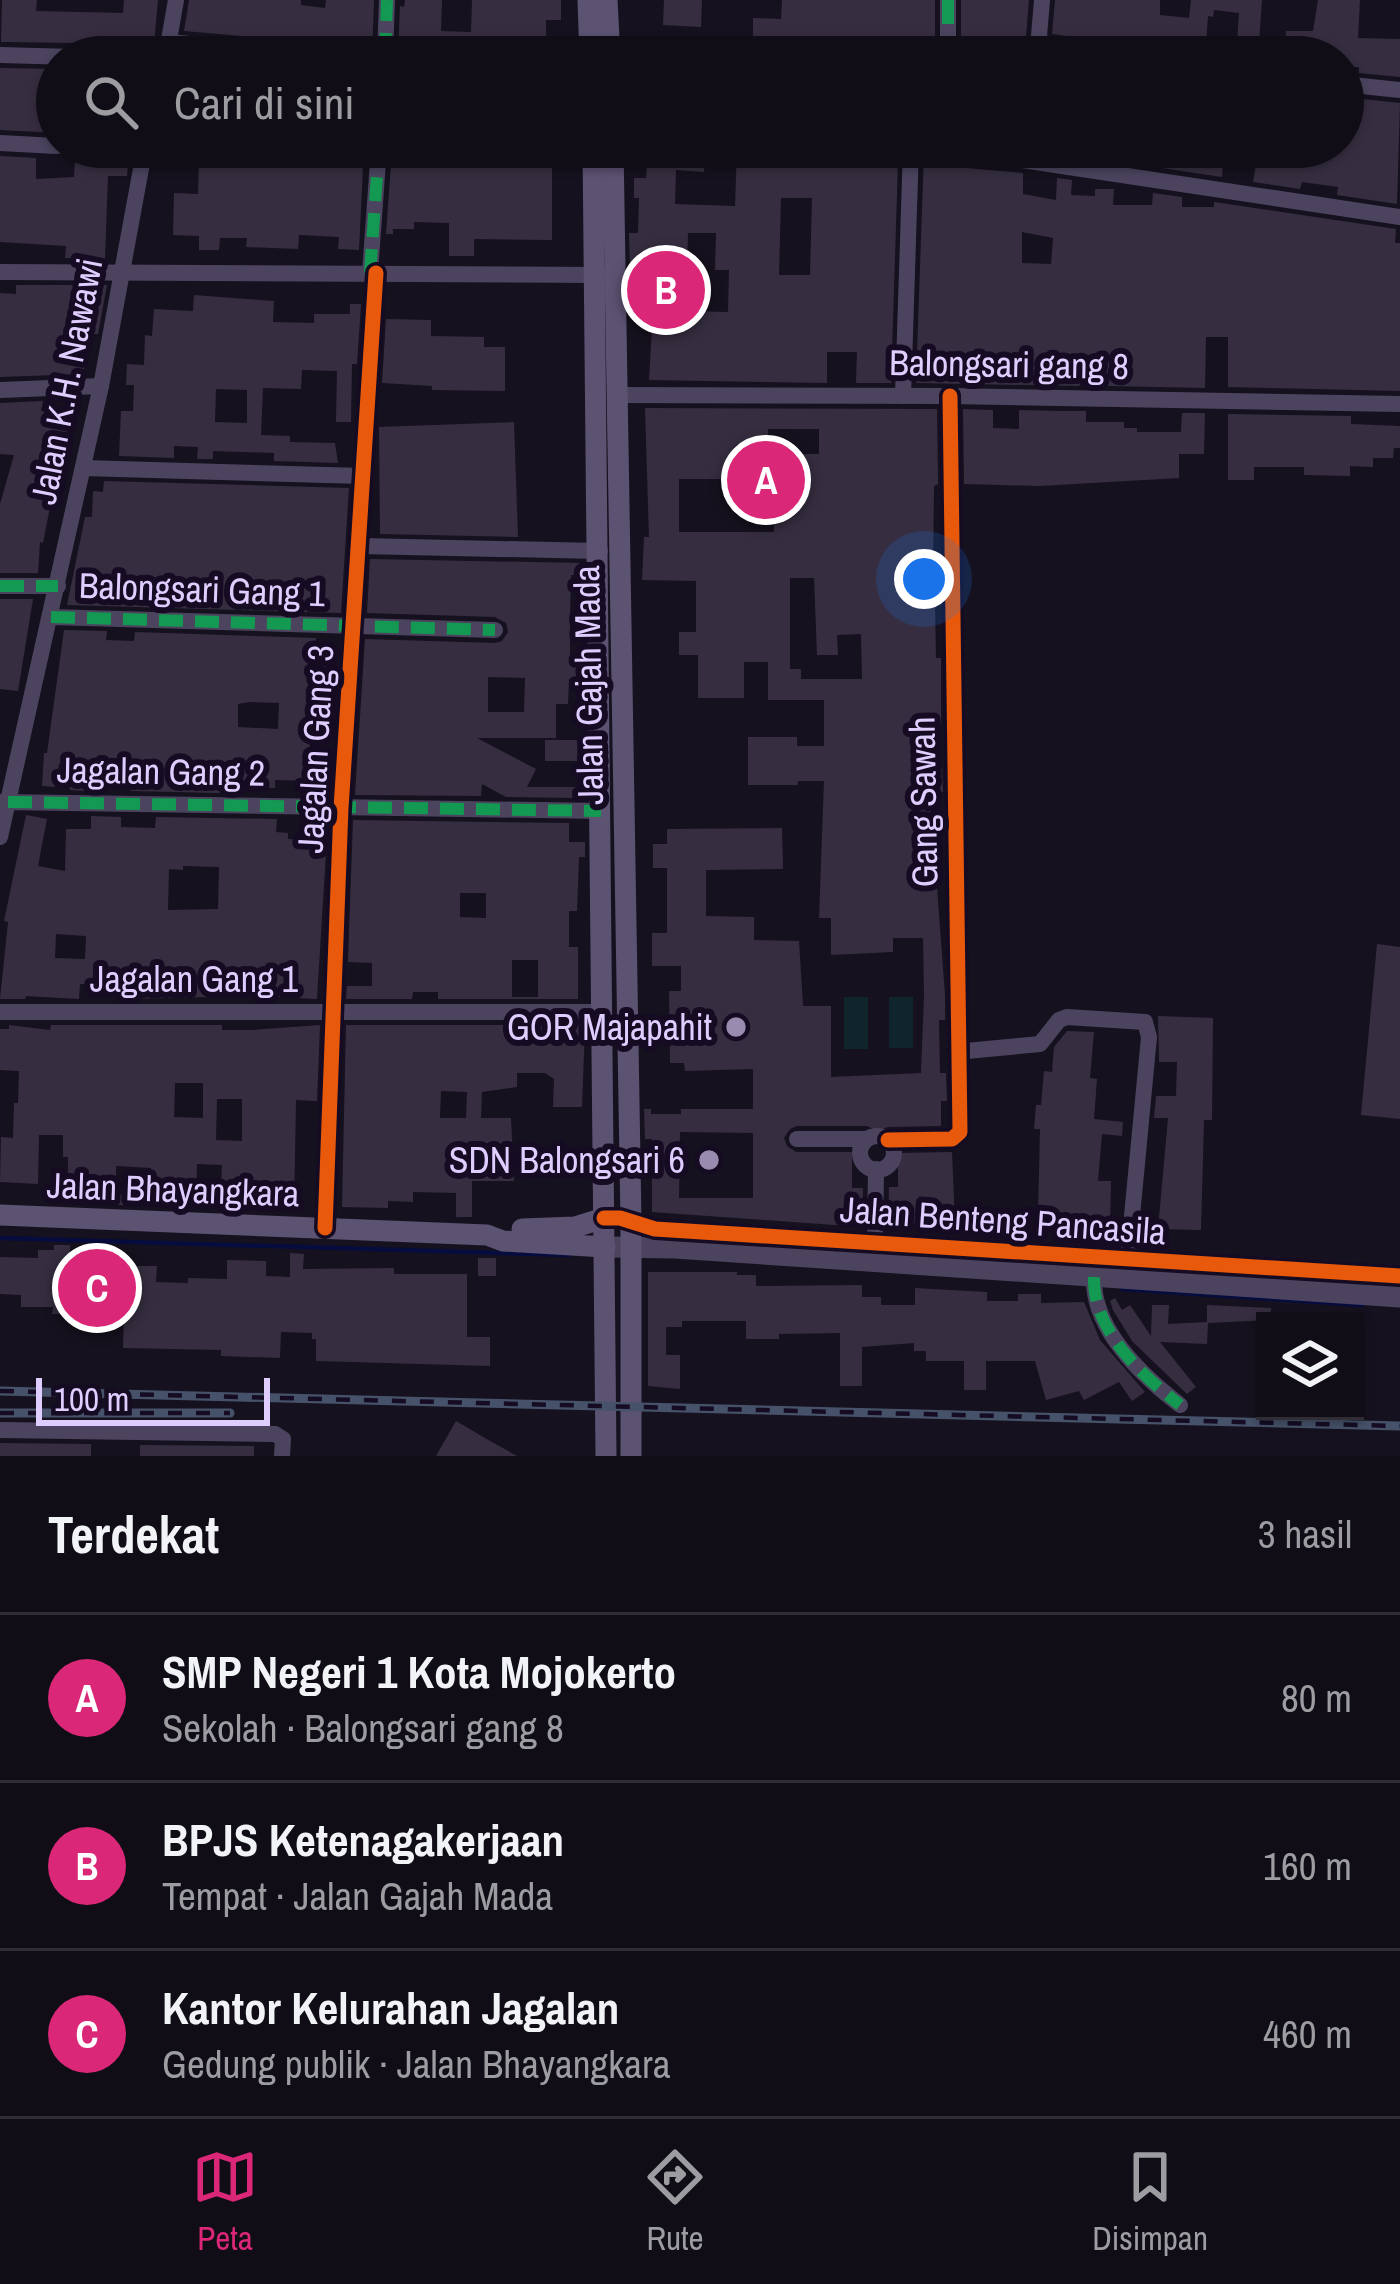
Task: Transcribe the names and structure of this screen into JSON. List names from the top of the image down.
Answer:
{
  "streets": {
    "main road": ["Jalan Gajah Mada", "Jalan Bhayangkara"],
    "street": [
      "Balongsari gang 8",
      "Jalan K.H. Nawawi",
      "Balongsari Gang 1",
      "Jagalan Gang 3",
      "Jagalan Gang 2",
      "Gang Sawah",
      "Jagalan Gang 1",
      "Jalan Benteng Pancasila"
    ]
  },
  "crossings": [
    ["Balongsari gang 8", "Jalan Gajah Mada"],
    ["Balongsari gang 8", "Gang Sawah"],
    ["Jalan K.H. Nawawi", "Balongsari Gang 1"],
    ["Jalan K.H. Nawawi", "Jagalan Gang 2"],
    ["Balongsari Gang 1", "Jagalan Gang 3"],
    ["Jalan Gajah Mada", "Jagalan Gang 2"],
    ["Jalan Gajah Mada", "Jagalan Gang 1"],
    ["Jalan Gajah Mada", "Jalan Bhayangkara"],
    ["Jalan Gajah Mada", "Jalan Benteng Pancasila"],
    ["Jagalan Gang 3", "Jagalan Gang 2"],
    ["Jagalan Gang 3", "Jagalan Gang 1"],
    ["Jagalan Gang 3", "Jalan Bhayangkara"],
    ["Jalan Bhayangkara", "Jalan Benteng Pancasila"]
  ],
  "places": ["GOR Majapahit", "SDN Balongsari 6"],
  "scale_bar": "100 m",
  "page": {
    "search": "Cari di sini",
    "pins": ["B", "A", "C"],
    "scale": "100 m",
    "heading": ["Terdekat", "3 hasil"],
    "list": [
      {
        "mark": "A",
        "name": "SMP Negeri 1 Kota Mojokerto",
        "note": "Sekolah · Balongsari gang 8",
        "value": "80 m"
      },
      {
        "mark": "B",
        "name": "BPJS Ketenagakerjaan",
        "note": "Tempat · Jalan Gajah Mada",
        "value": "160 m"
      },
      {
        "mark": "C",
        "name": "Kantor Kelurahan Jagalan",
        "note": "Gedung publik · Jalan Bhayangkara",
        "value": "460 m"
      }
    ],
    "nav": ["Peta", "Rute", "Disimpan"]
  }
}
